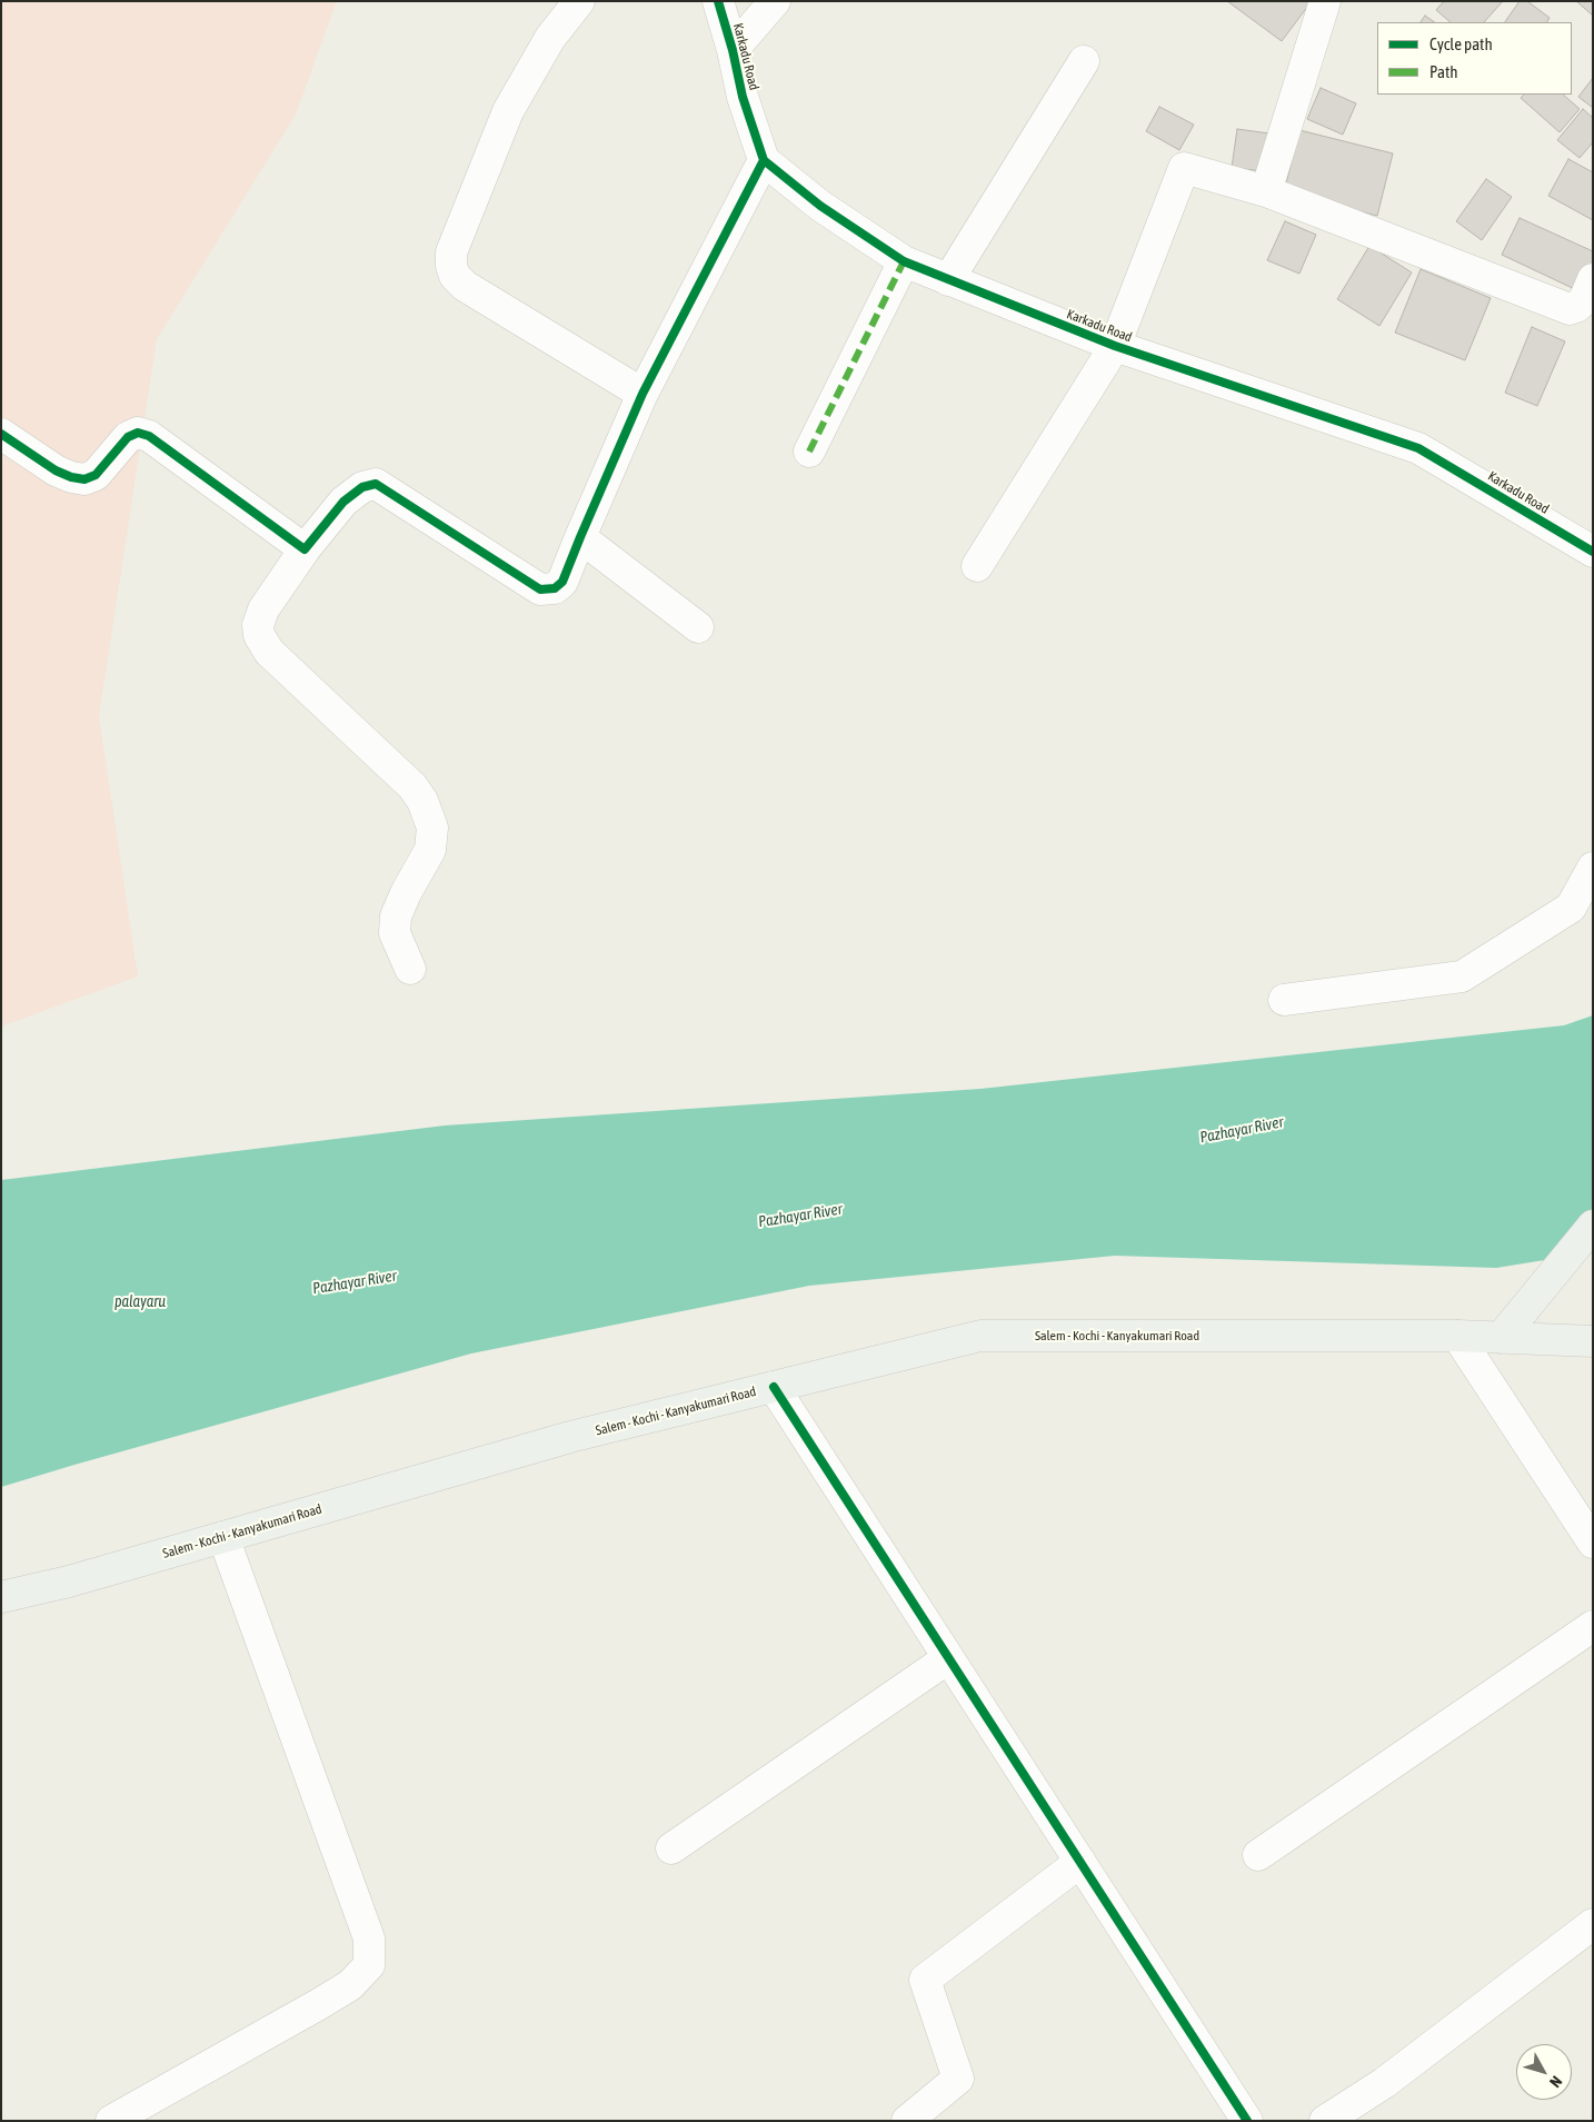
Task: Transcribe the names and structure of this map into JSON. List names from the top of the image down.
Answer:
{
  "streets": {
    "main road": ["Salem - Kochi - Kanyakumari Road"],
    "street": ["Karkadu Road"]
  },
  "water": ["Pazhayar River", "palayaru"],
  "legend": ["Cycle path", "Path"],
  "north": "bottom right"
}
